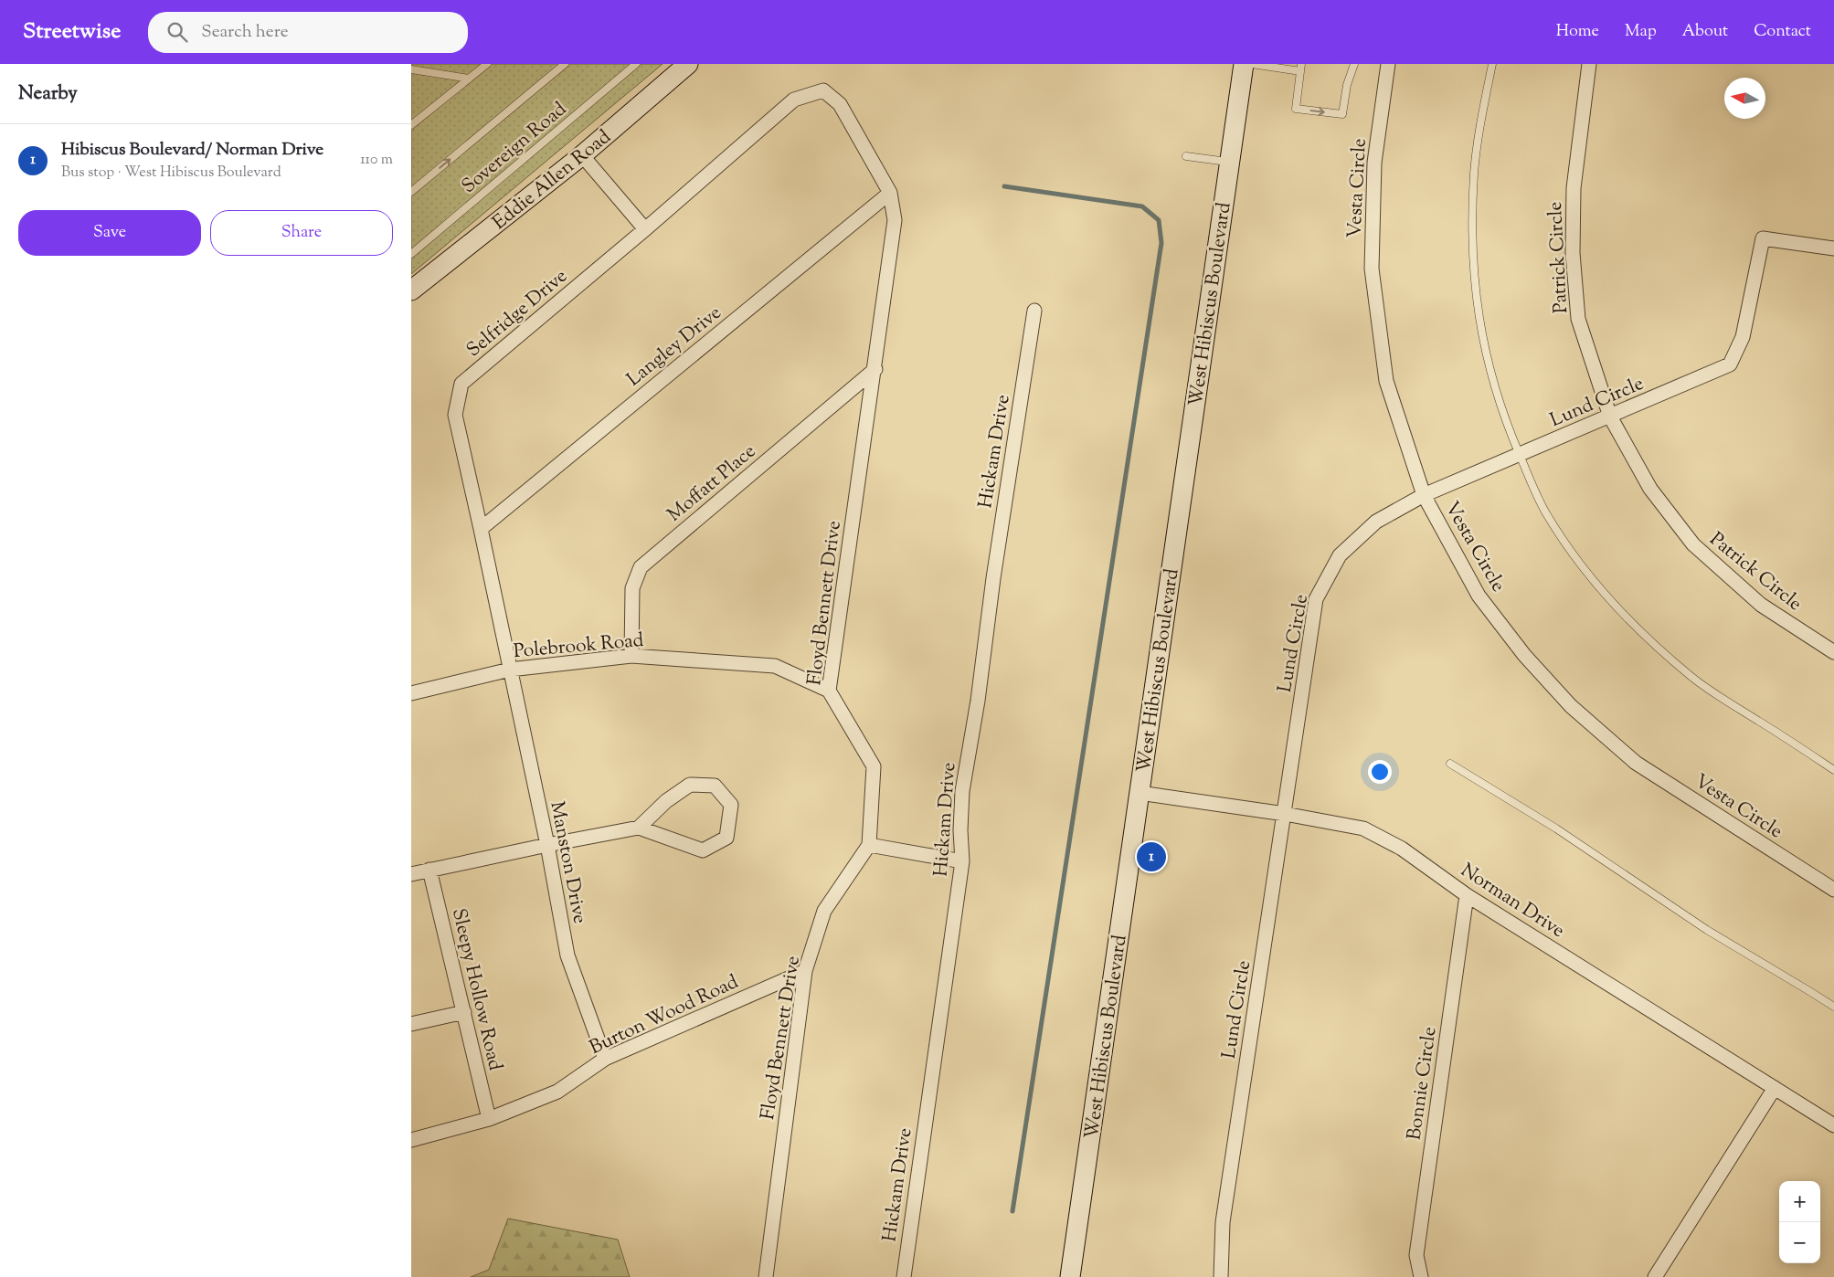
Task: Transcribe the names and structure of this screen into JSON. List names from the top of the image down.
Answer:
{
  "streets": {
    "street": [
      "Eddie Allen Road",
      "Vesta Circle",
      "Patrick Circle",
      "West Hibiscus Boulevard",
      "Selfridge Drive",
      "Langley Drive",
      "Lund Circle",
      "Hickam Drive",
      "Moffatt Place",
      "Floyd Bennett Drive",
      "Polebrook Road",
      "Manston Drive",
      "Norman Drive",
      "Sleepy Hollow Road",
      "Burton Wood Road",
      "Bonnie Circle"
    ],
    "lane": ["Sovereign Road"]
  },
  "crossings": [
    ["Vesta Circle", "Lund Circle"],
    ["Patrick Circle", "Lund Circle"],
    ["West Hibiscus Boulevard", "Norman Drive"],
    ["Selfridge Drive", "Langley Drive"],
    ["Selfridge Drive", "Floyd Bennett Drive"],
    ["Selfridge Drive", "Polebrook Road"],
    ["Selfridge Drive", "Manston Drive"],
    ["Langley Drive", "Floyd Bennett Drive"],
    ["Lund Circle", "Norman Drive"],
    ["Moffatt Place", "Floyd Bennett Drive"],
    ["Moffatt Place", "Polebrook Road"],
    ["Floyd Bennett Drive", "Polebrook Road"],
    ["Floyd Bennett Drive", "Burton Wood Road"],
    ["Polebrook Road", "Manston Drive"],
    ["Manston Drive", "Burton Wood Road"],
    ["Norman Drive", "Bonnie Circle"],
    ["Sleepy Hollow Road", "Burton Wood Road"]
  ],
  "north": "left",
  "page": {
    "header": "Streetwise",
    "search": "Search here",
    "nav": [
      "Home",
      "Map",
      "About",
      "Contact"
    ],
    "heading": "Nearby",
    "list": [
      {
        "mark": "1",
        "name": "Hibiscus Boulevard/ Norman Drive",
        "note": "Bus stop · West Hibiscus Boulevard",
        "value": "110 m"
      }
    ],
    "buttons": ["Save", "Share"],
    "pins": "1",
    "map_buttons": ["+", "−"]
  }
}
